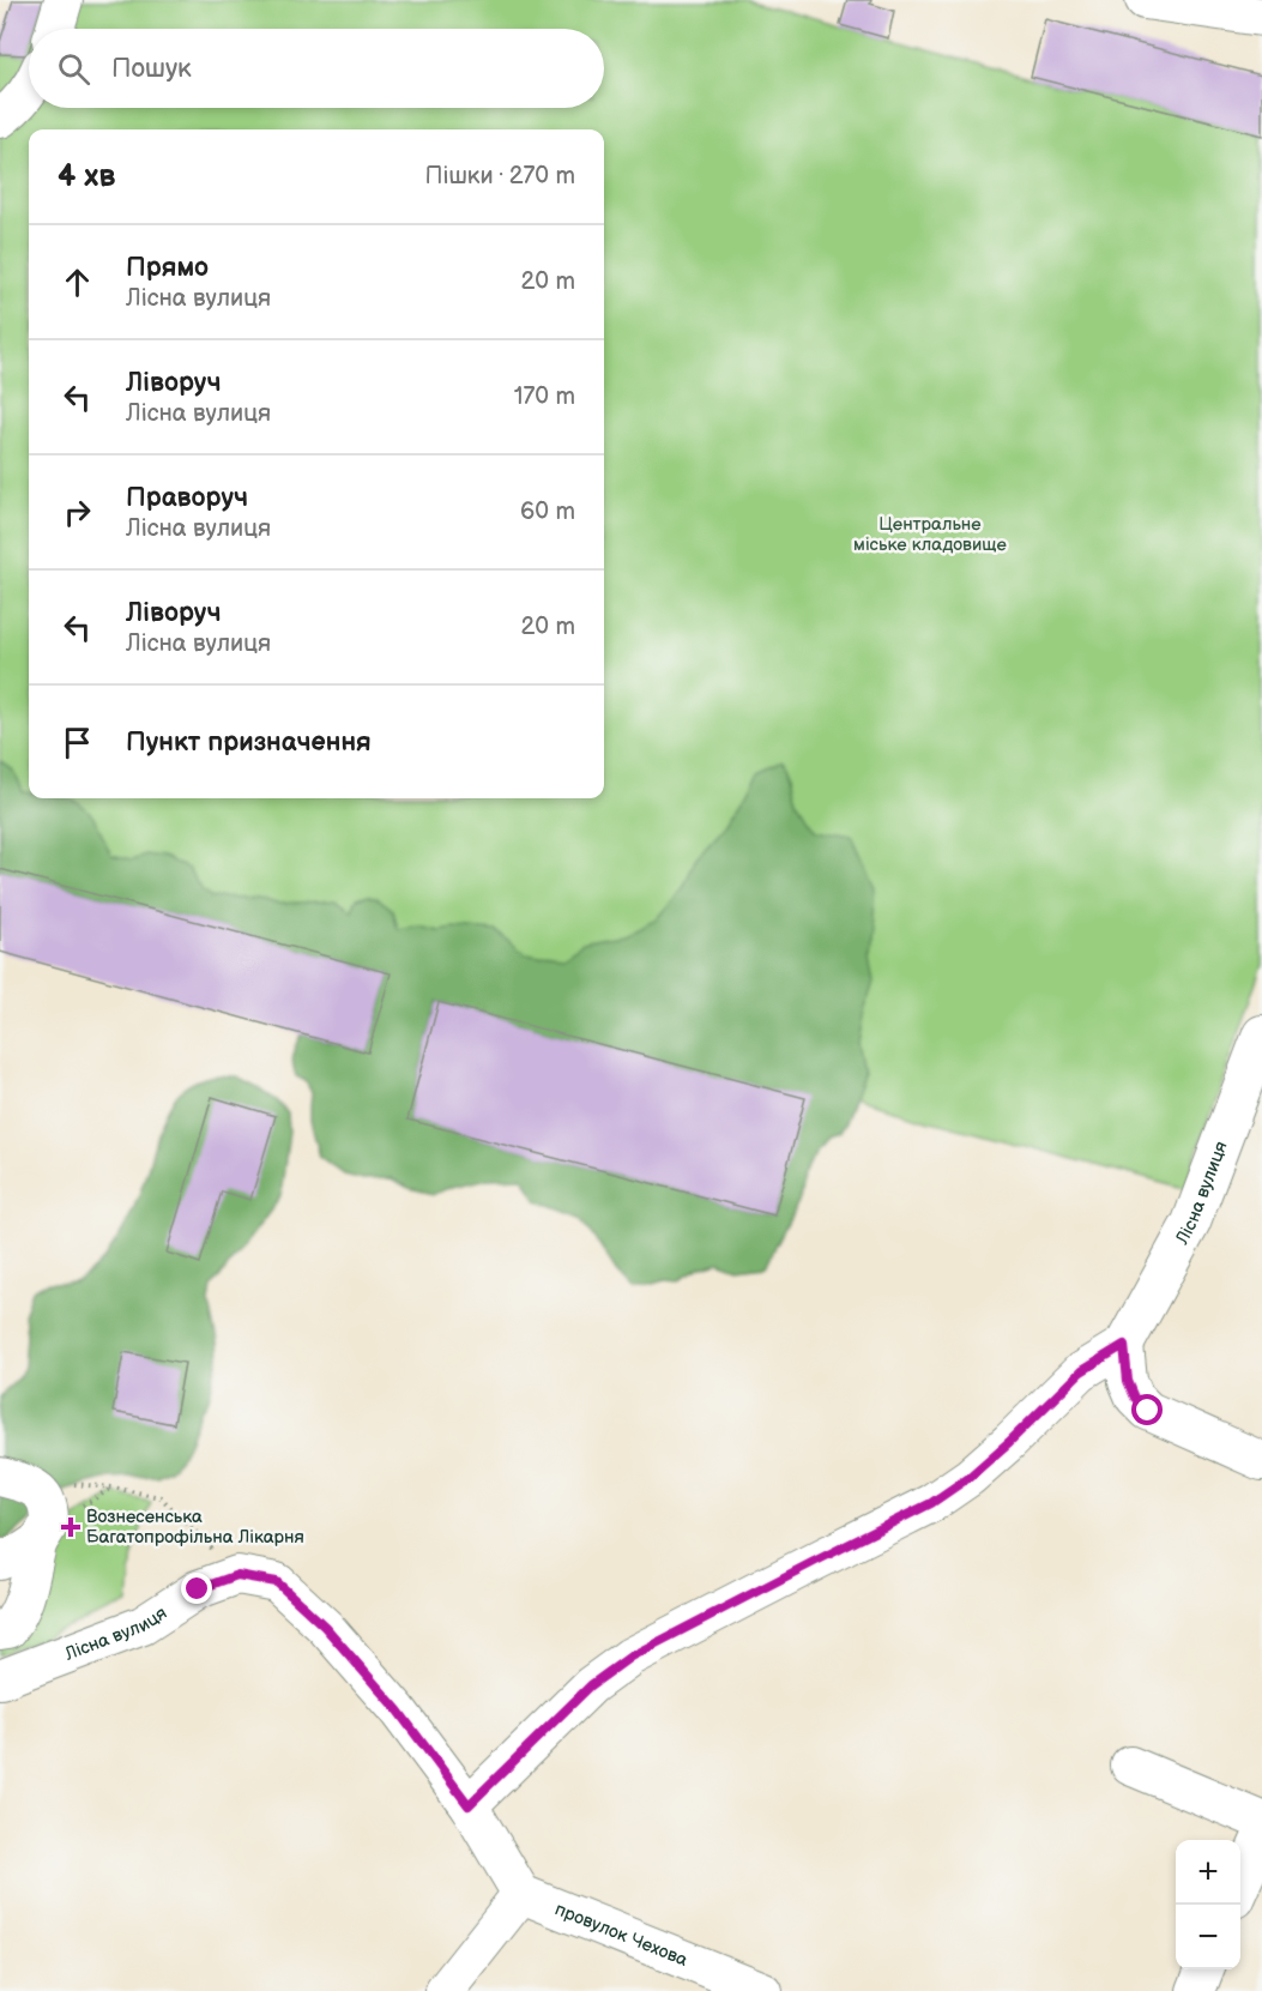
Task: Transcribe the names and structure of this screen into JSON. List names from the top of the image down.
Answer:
{
  "streets": {
    "street": ["Лісна вулиця", "провулок Чехова"]
  },
  "parks": ["Центральне міське кладовище"],
  "places": {
    "health": ["Вознесенська Багатопрофільна Лікарня"]
  },
  "page": {
    "search": "Пошук",
    "heading": ["4 хв", "Пішки · 270 m"],
    "list": [
      ["Прямо", "Лісна вулиця", "20 m"],
      ["Ліворуч", "Лісна вулиця", "170 m"],
      ["Праворуч", "Лісна вулиця", "60 m"],
      ["Ліворуч", "Лісна вулиця", "20 m"],
      "Пункт призначення"
    ],
    "map_buttons": ["+", "−"]
  }
}
